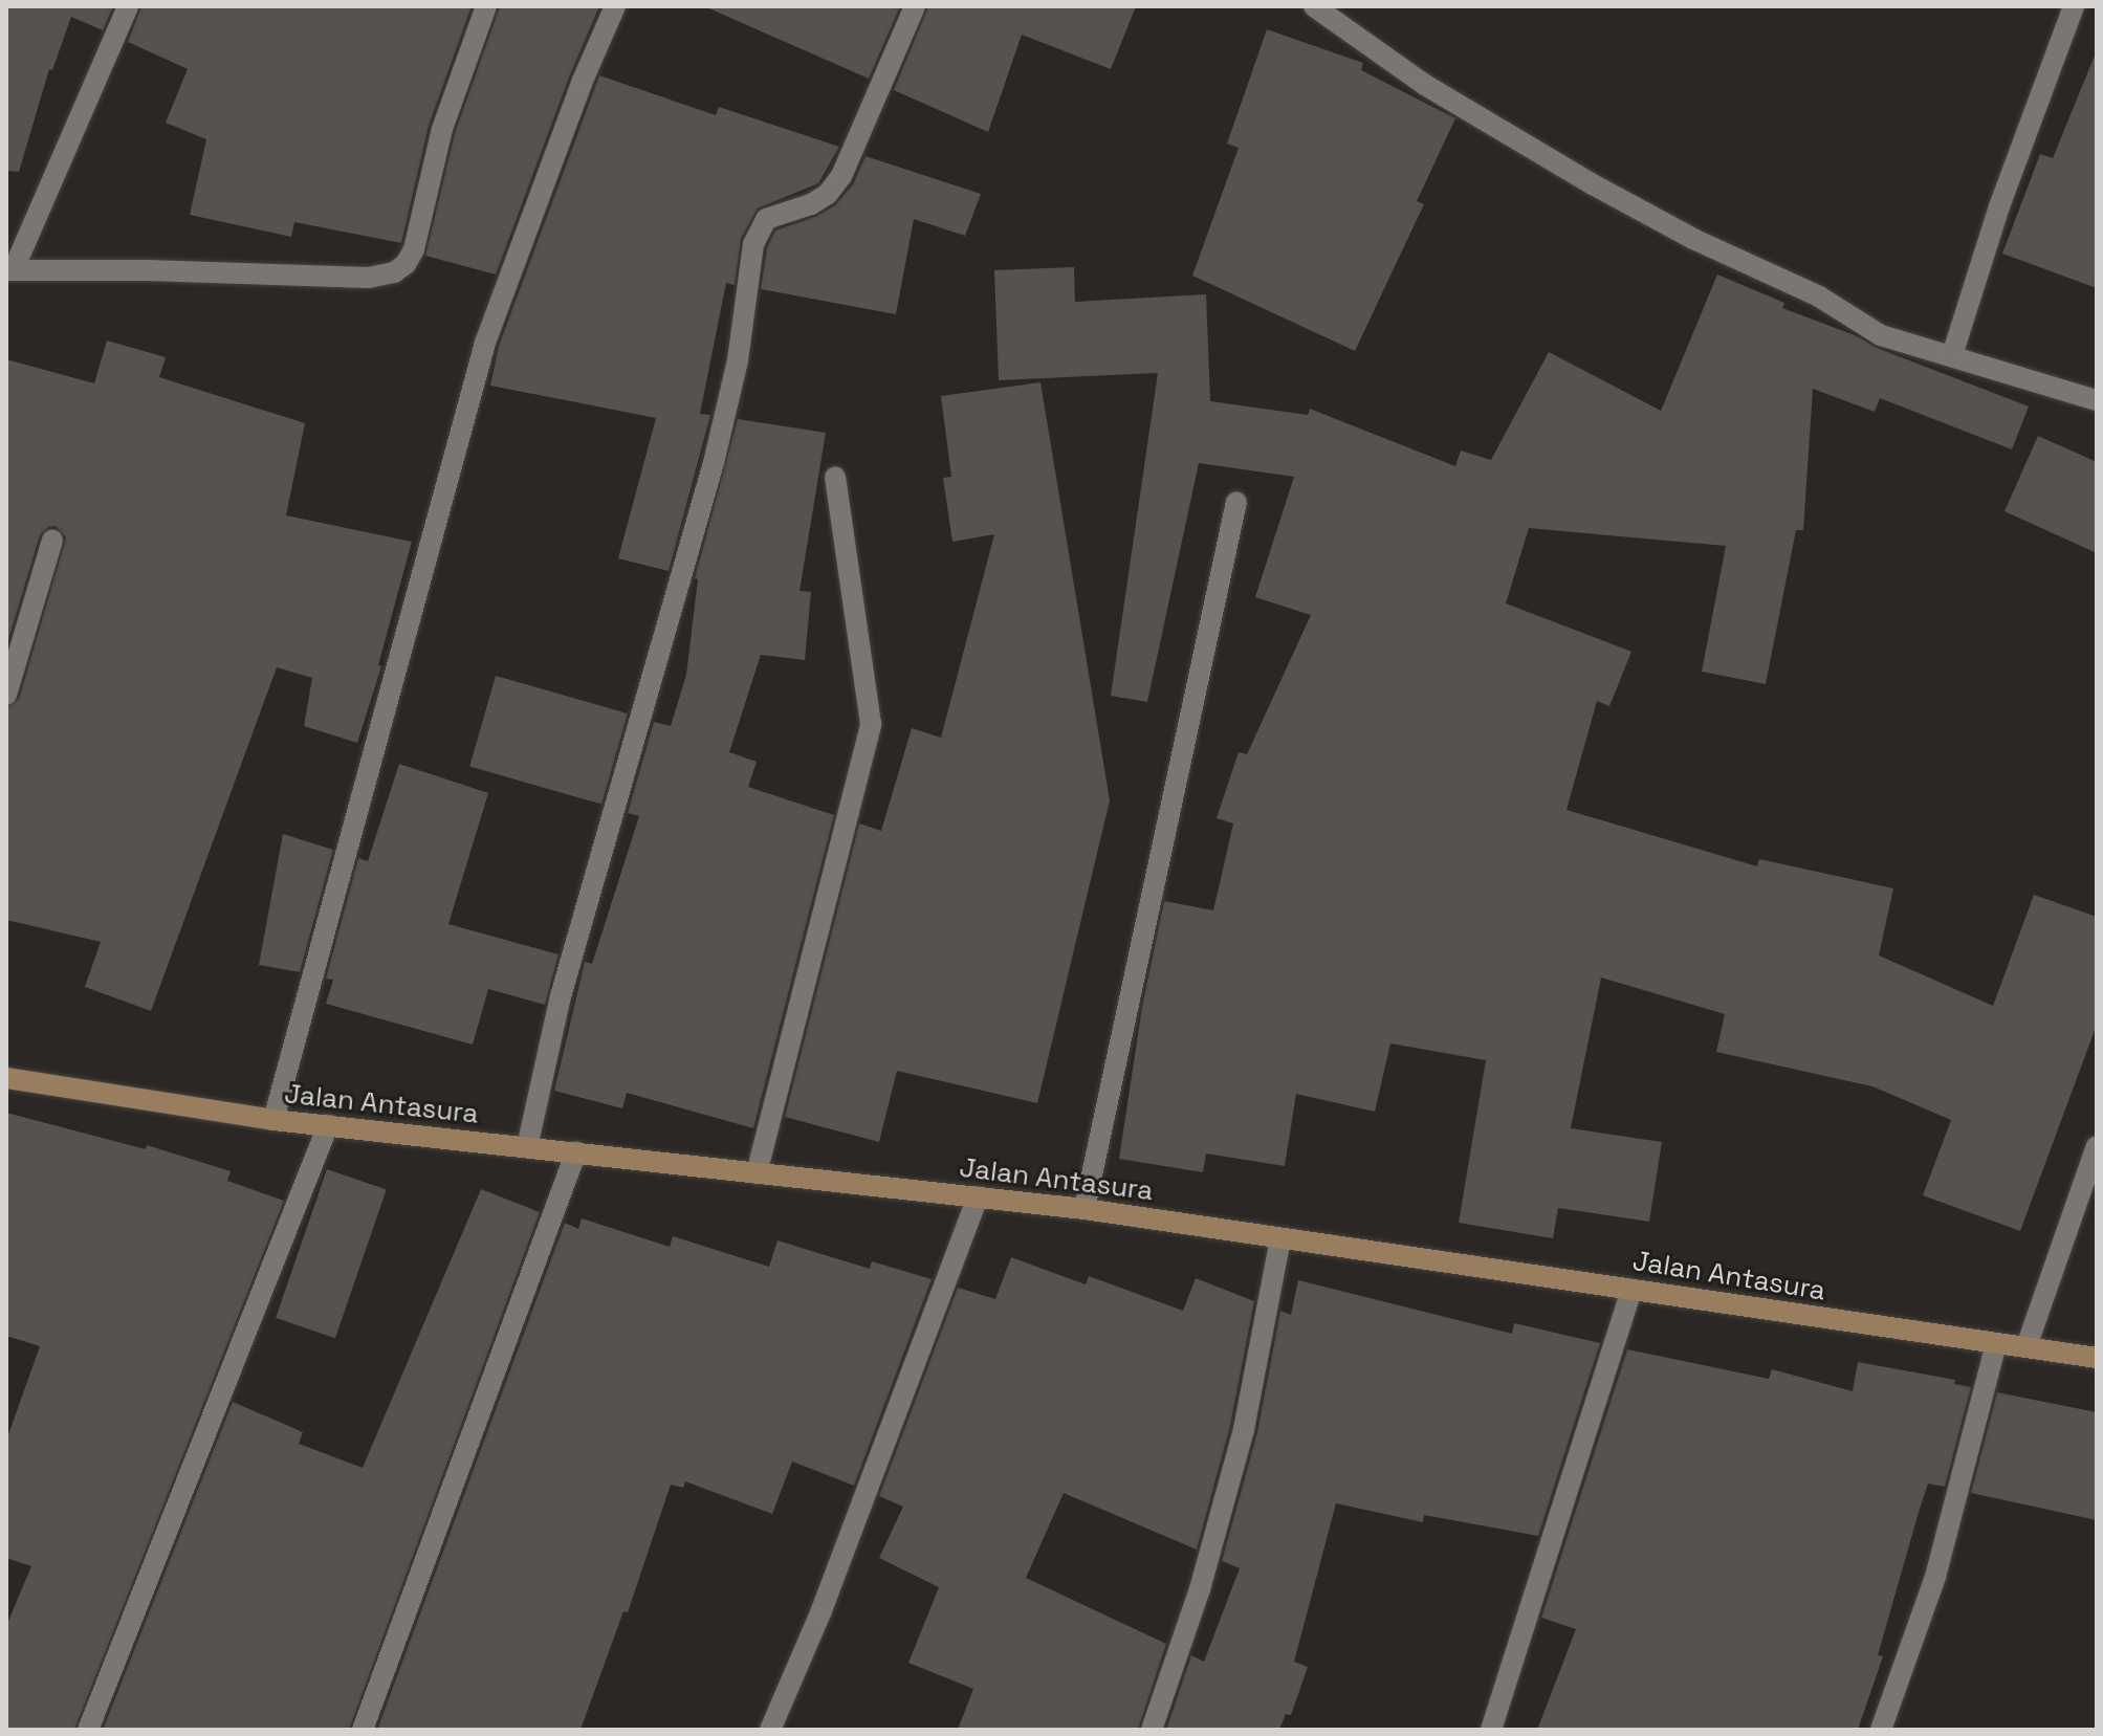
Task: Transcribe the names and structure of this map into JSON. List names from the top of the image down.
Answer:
{
  "streets": {
    "main road": ["Jalan Antasura"]
  }
}
